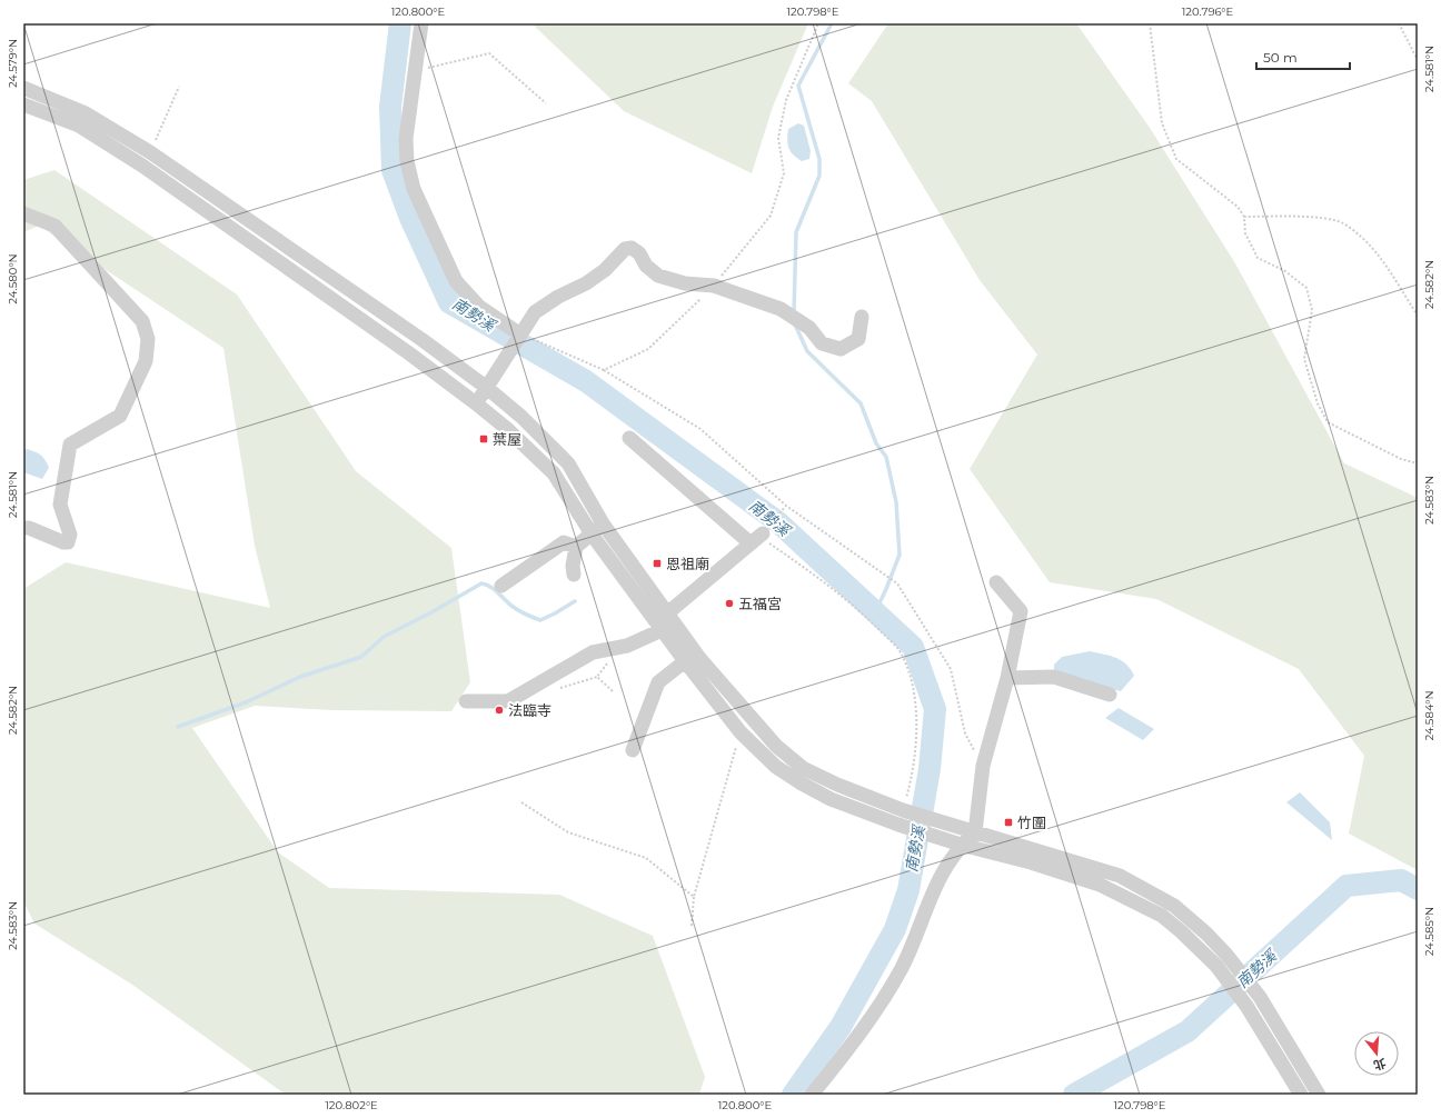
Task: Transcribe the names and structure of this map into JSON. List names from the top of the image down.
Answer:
{
  "water": ["南勢溪"],
  "places": {
    "transit": ["葉屋", "恩祖廟", "竹圍"],
    "other": ["五福宮", "法臨寺"]
  },
  "scale_bar": "50 m",
  "north": "bottom",
  "coordinates": [
    "120.800°E",
    "120.798°E",
    "120.796°E",
    "24.579°N",
    "24.581°N",
    "24.580°N",
    "24.582°N",
    "24.583°N",
    "24.584°N",
    "24.585°N",
    "120.802°E"
  ]
}
